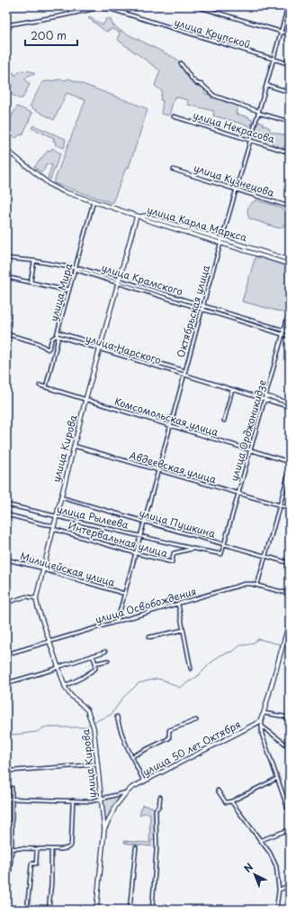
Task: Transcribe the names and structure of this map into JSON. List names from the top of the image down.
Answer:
{
  "streets": {
    "main road": ["улица Карла Маркса", "улица Кирова", "улица 50 лет Октября"],
    "street": [
      "улица Крупской",
      "улица Некрасова",
      "улица Кузнецова",
      "улица Крамского",
      "улица Мира",
      "Октябрьская улица",
      "улица Нарского",
      "Комсомольская улица",
      "улица Орджоникидзе",
      "Авдеевская улица",
      "улица Рылеева",
      "улица Пушкина",
      "Интервальная улица",
      "Милицейская улица",
      "улица Освобождения"
    ]
  },
  "crossings": [
    ["улица Крупской", "Октябрьская улица"],
    ["улица Некрасова", "Октябрьская улица"],
    ["улица Кузнецова", "Октябрьская улица"],
    ["улица Карла Маркса", "улица Мира"],
    ["улица Карла Маркса", "Октябрьская улица"],
    ["улица Карла Маркса", "улица Кирова"],
    ["улица Крамского", "улица Мира"],
    ["улица Крамского", "Октябрьская улица"],
    ["улица Крамского", "улица Орджоникидзе"],
    ["улица Крамского", "улица Кирова"],
    ["улица Мира", "улица Нарского"],
    ["улица Мира", "Комсомольская улица"],
    ["Октябрьская улица", "улица Нарского"],
    ["Октябрьская улица", "Комсомольская улица"],
    ["Октябрьская улица", "Авдеевская улица"],
    ["Октябрьская улица", "улица Рылеева"],
    ["Октябрьская улица", "улица Пушкина"],
    ["Октябрьская улица", "Интервальная улица"],
    ["Октябрьская улица", "Милицейская улица"],
    ["Октябрьская улица", "улица Освобождения"],
    ["улица Нарского", "улица Орджоникидзе"],
    ["улица Нарского", "улица Кирова"],
    ["Комсомольская улица", "улица Орджоникидзе"],
    ["Комсомольская улица", "улица Кирова"],
    ["улица Орджоникидзе", "Авдеевская улица"],
    ["улица Орджоникидзе", "улица Пушкина"],
    ["улица Орджоникидзе", "Интервальная улица"],
    ["улица Кирова", "Авдеевская улица"],
    ["улица Кирова", "улица Рылеева"],
    ["улица Кирова", "улица Пушкина"],
    ["улица Кирова", "Интервальная улица"],
    ["улица Кирова", "Милицейская улица"],
    ["улица Кирова", "улица Освобождения"],
    ["улица Кирова", "улица 50 лет Октября"],
    ["улица Рылеева", "Интервальная улица"]
  ],
  "scale_bar": "200 m",
  "north": "top left"
}
